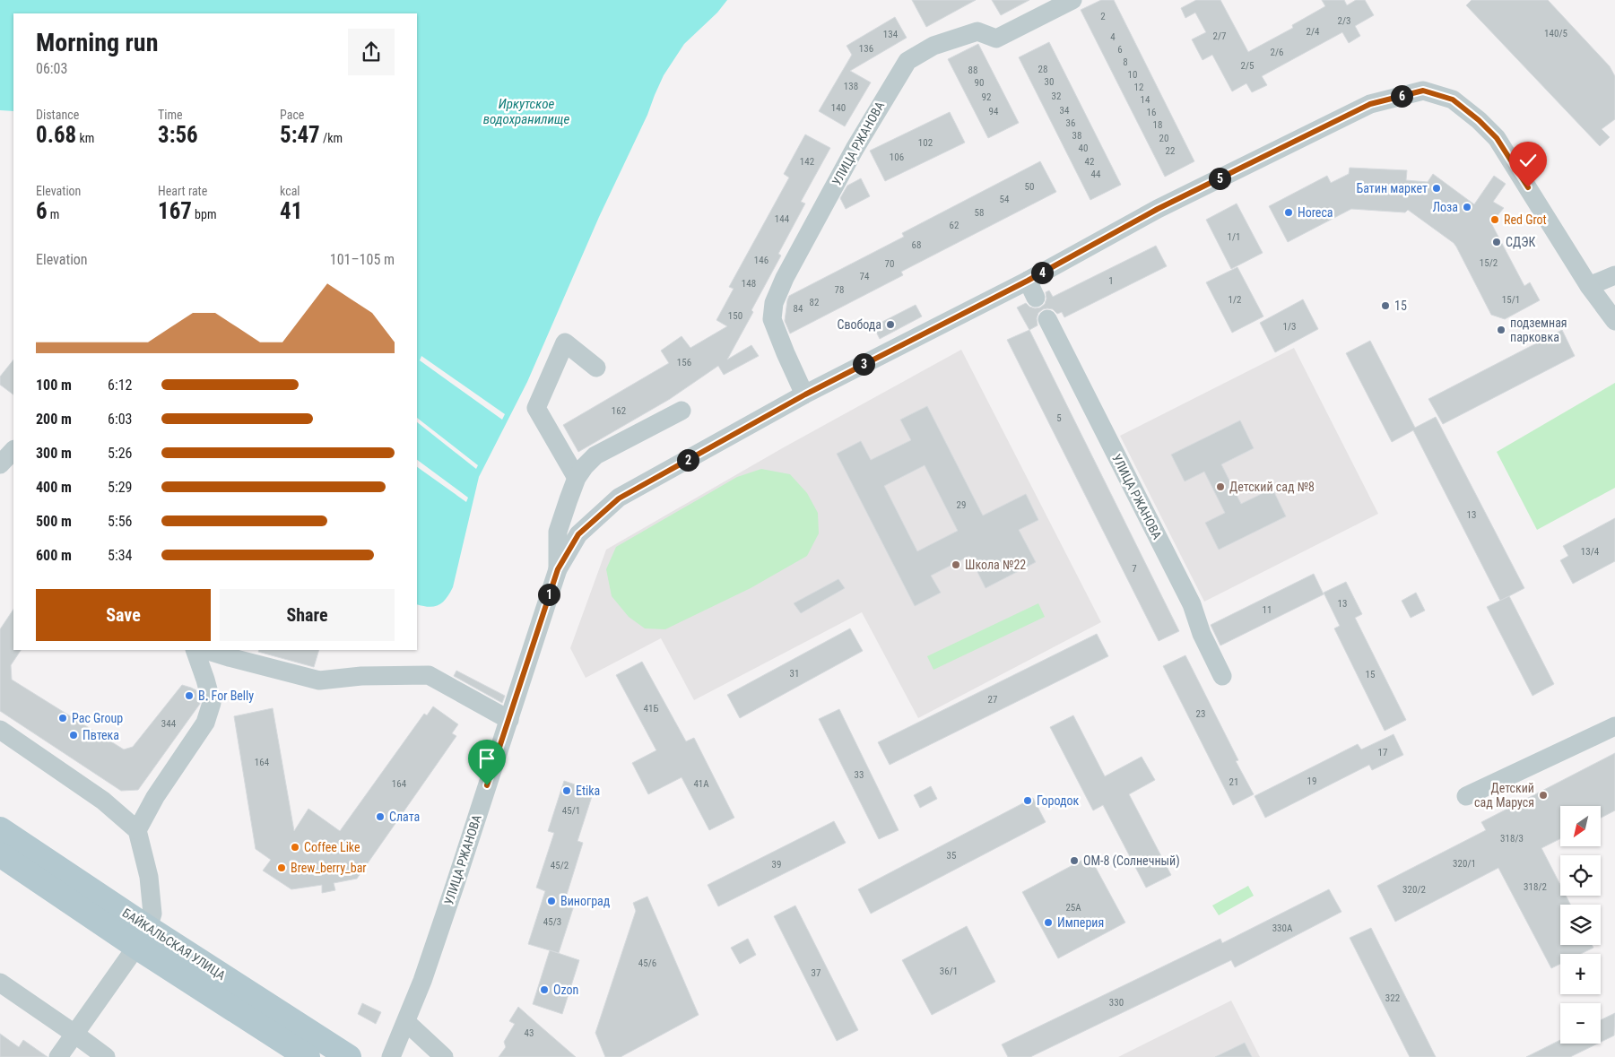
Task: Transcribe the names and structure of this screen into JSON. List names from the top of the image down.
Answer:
{
  "streets": {
    "main road": ["БАЙКАЛЬСКАЯ УЛИЦА"],
    "street": ["УЛИЦА РЖАНОВА"]
  },
  "water": ["Иркутское водохранилище"],
  "places": [
    "Батин маркет",
    "Лоза",
    "Horeca",
    "Red Grot",
    "СДЭК",
    "15",
    "Свобода",
    "подземная парковка",
    "Детский сад №8",
    "Школа №22",
    "B. For Belly",
    "Pac Group",
    "Пвтека",
    "Etika",
    "Детский сад Маруся",
    "Городок",
    "Слата",
    "Coffee Like",
    "ОМ-8 (Солнечный)",
    "Brew_berry_bar",
    "Виноград",
    "Империя",
    "Ozon"
  ],
  "house_numbers": [
    "2",
    "2/3",
    "2/4",
    "140/5",
    "134",
    "2/7",
    "4",
    "136",
    "6",
    "2/6",
    "8",
    "2/5",
    "28",
    "88",
    "10",
    "30",
    "90",
    "138",
    "12",
    "32",
    "92",
    "14",
    "140",
    "34",
    "94",
    "16",
    "36",
    "18",
    "38",
    "20",
    "102",
    "40",
    "22",
    "106",
    "142",
    "42",
    "44",
    "50",
    "54",
    "58",
    "144",
    "62",
    "1/1",
    "68",
    "146",
    "15/2",
    "70",
    "74",
    "1",
    "148",
    "78",
    "1/2",
    "15/1",
    "82",
    "84",
    "150",
    "1/3",
    "156",
    "162",
    "5",
    "29",
    "13",
    "13/4",
    "7",
    "13",
    "11",
    "31",
    "15",
    "27",
    "41Б",
    "23",
    "344",
    "17",
    "164",
    "33",
    "19",
    "21",
    "164",
    "41А",
    "45/1",
    "318/3",
    "35",
    "320/1",
    "39",
    "45/2",
    "318/2",
    "320/2",
    "25А",
    "45/3",
    "330А",
    "45/6",
    "36/1",
    "37",
    "322",
    "330",
    "43"
  ],
  "north": "bottom left",
  "page": {
    "heading": ["Morning run", "06:03"],
    "pins": [
      "6",
      "5",
      "4",
      "3",
      "2",
      "1"
    ],
    "stats": [
      ["Distance", "0.68 km"],
      ["Time", "3:56"],
      ["Pace", "5:47 /km"],
      ["Elevation", "6 m"],
      ["Heart rate", "167 bpm"],
      ["kcal", "41"]
    ],
    "chart": ["Elevation", "101–105 m"],
    "list": [
      {
        "name": "100 m",
        "note": "6:12"
      },
      {
        "name": "200 m",
        "note": "6:03"
      },
      {
        "name": "300 m",
        "note": "5:26"
      },
      {
        "name": "400 m",
        "note": "5:29"
      },
      {
        "name": "500 m",
        "note": "5:56"
      },
      {
        "name": "600 m",
        "note": "5:34"
      }
    ],
    "buttons": ["Save", "Share"],
    "map_buttons": ["+", "−"]
  }
}
